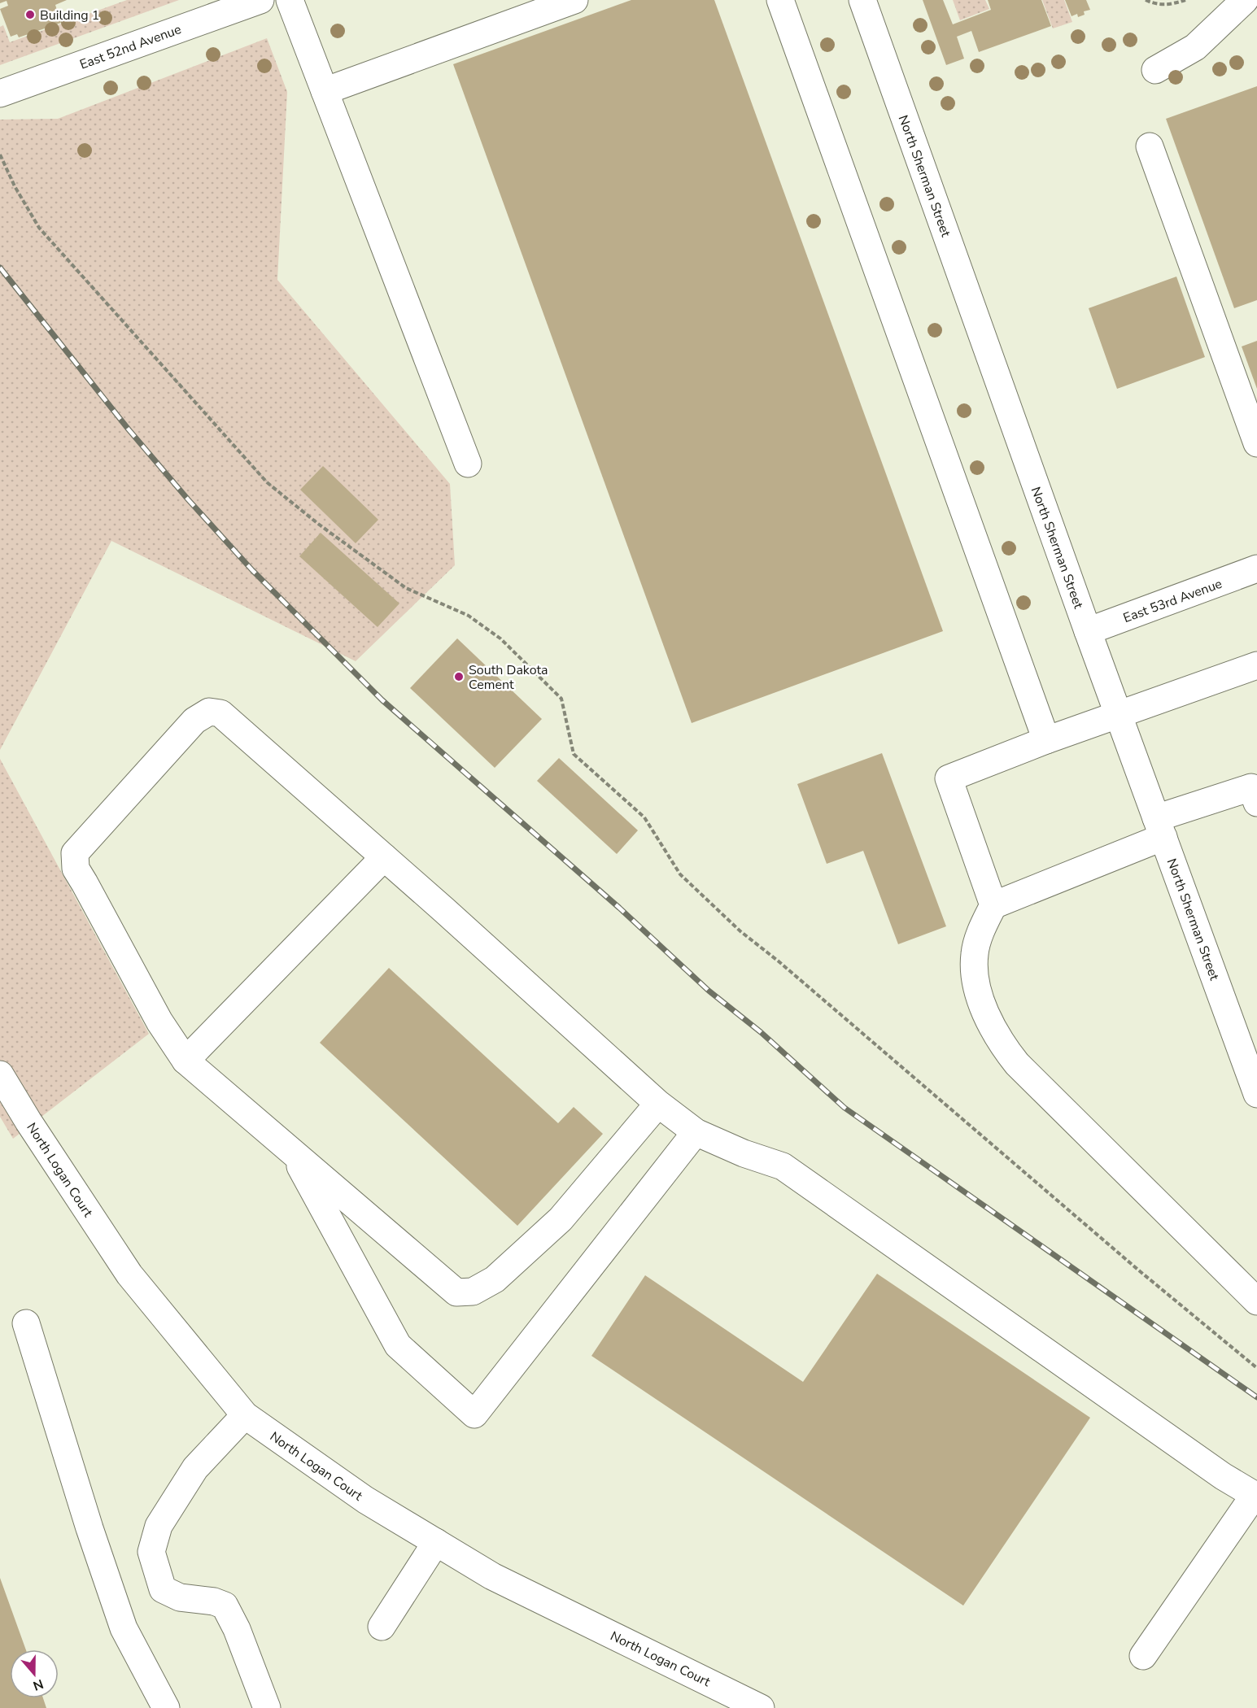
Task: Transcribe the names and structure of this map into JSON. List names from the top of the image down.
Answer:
{
  "streets": {
    "street": [
      "East 52nd Avenue",
      "North Sherman Street",
      "East 53rd Avenue",
      "North Logan Court"
    ]
  },
  "crossings": [
    ["North Sherman Street", "East 53rd Avenue"]
  ],
  "places": ["Building 1", "South Dakota Cement"],
  "north": "bottom"
}
